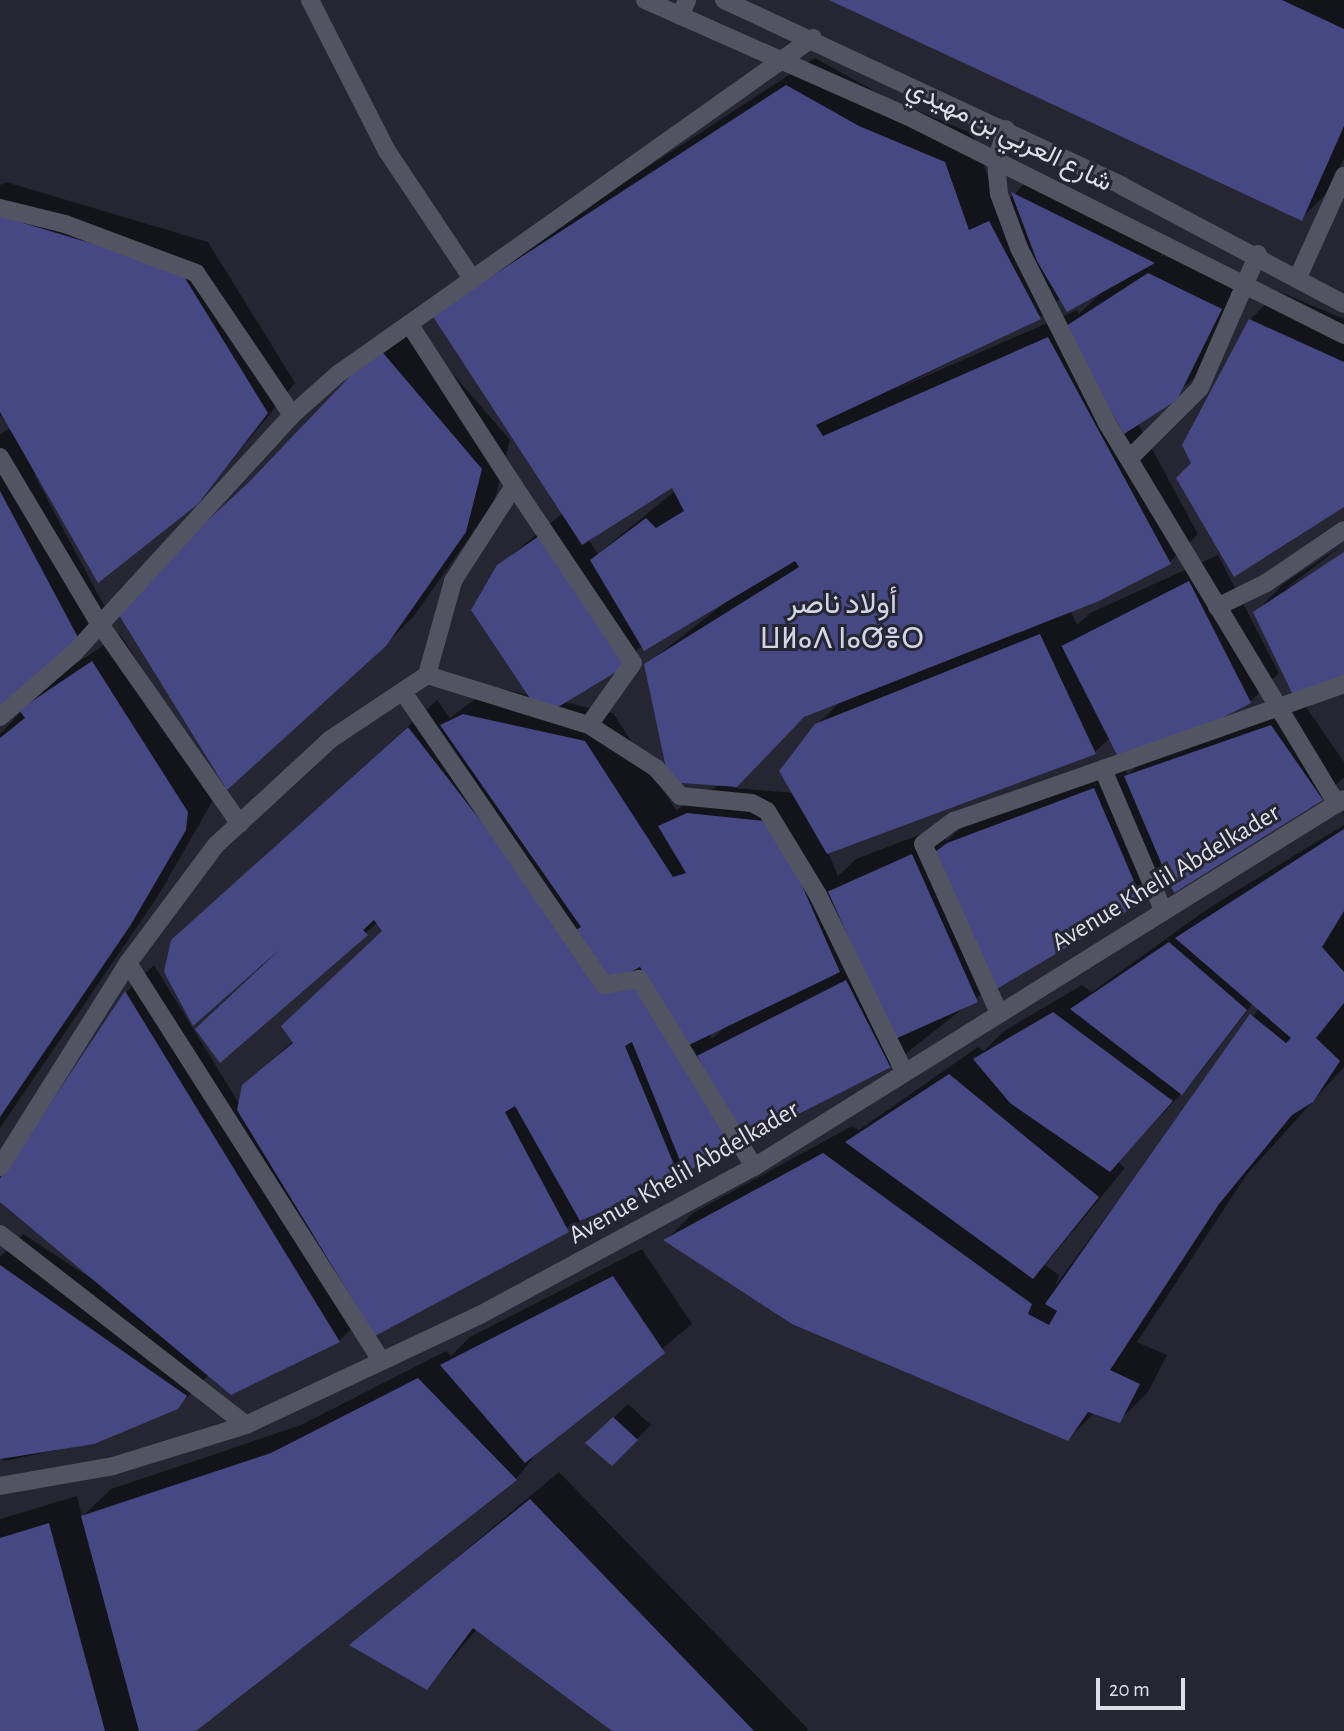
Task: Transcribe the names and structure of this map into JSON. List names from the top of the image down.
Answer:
{
  "streets": {
    "street": ["شارع العربي بن مهيدي", "Avenue Khelil Abdelkader"]
  },
  "districts": ["أولاد ناصر ⵡⵍⴰⴷ ⵏⴰⵚⴻⵔ"],
  "scale_bar": "20 m"
}
